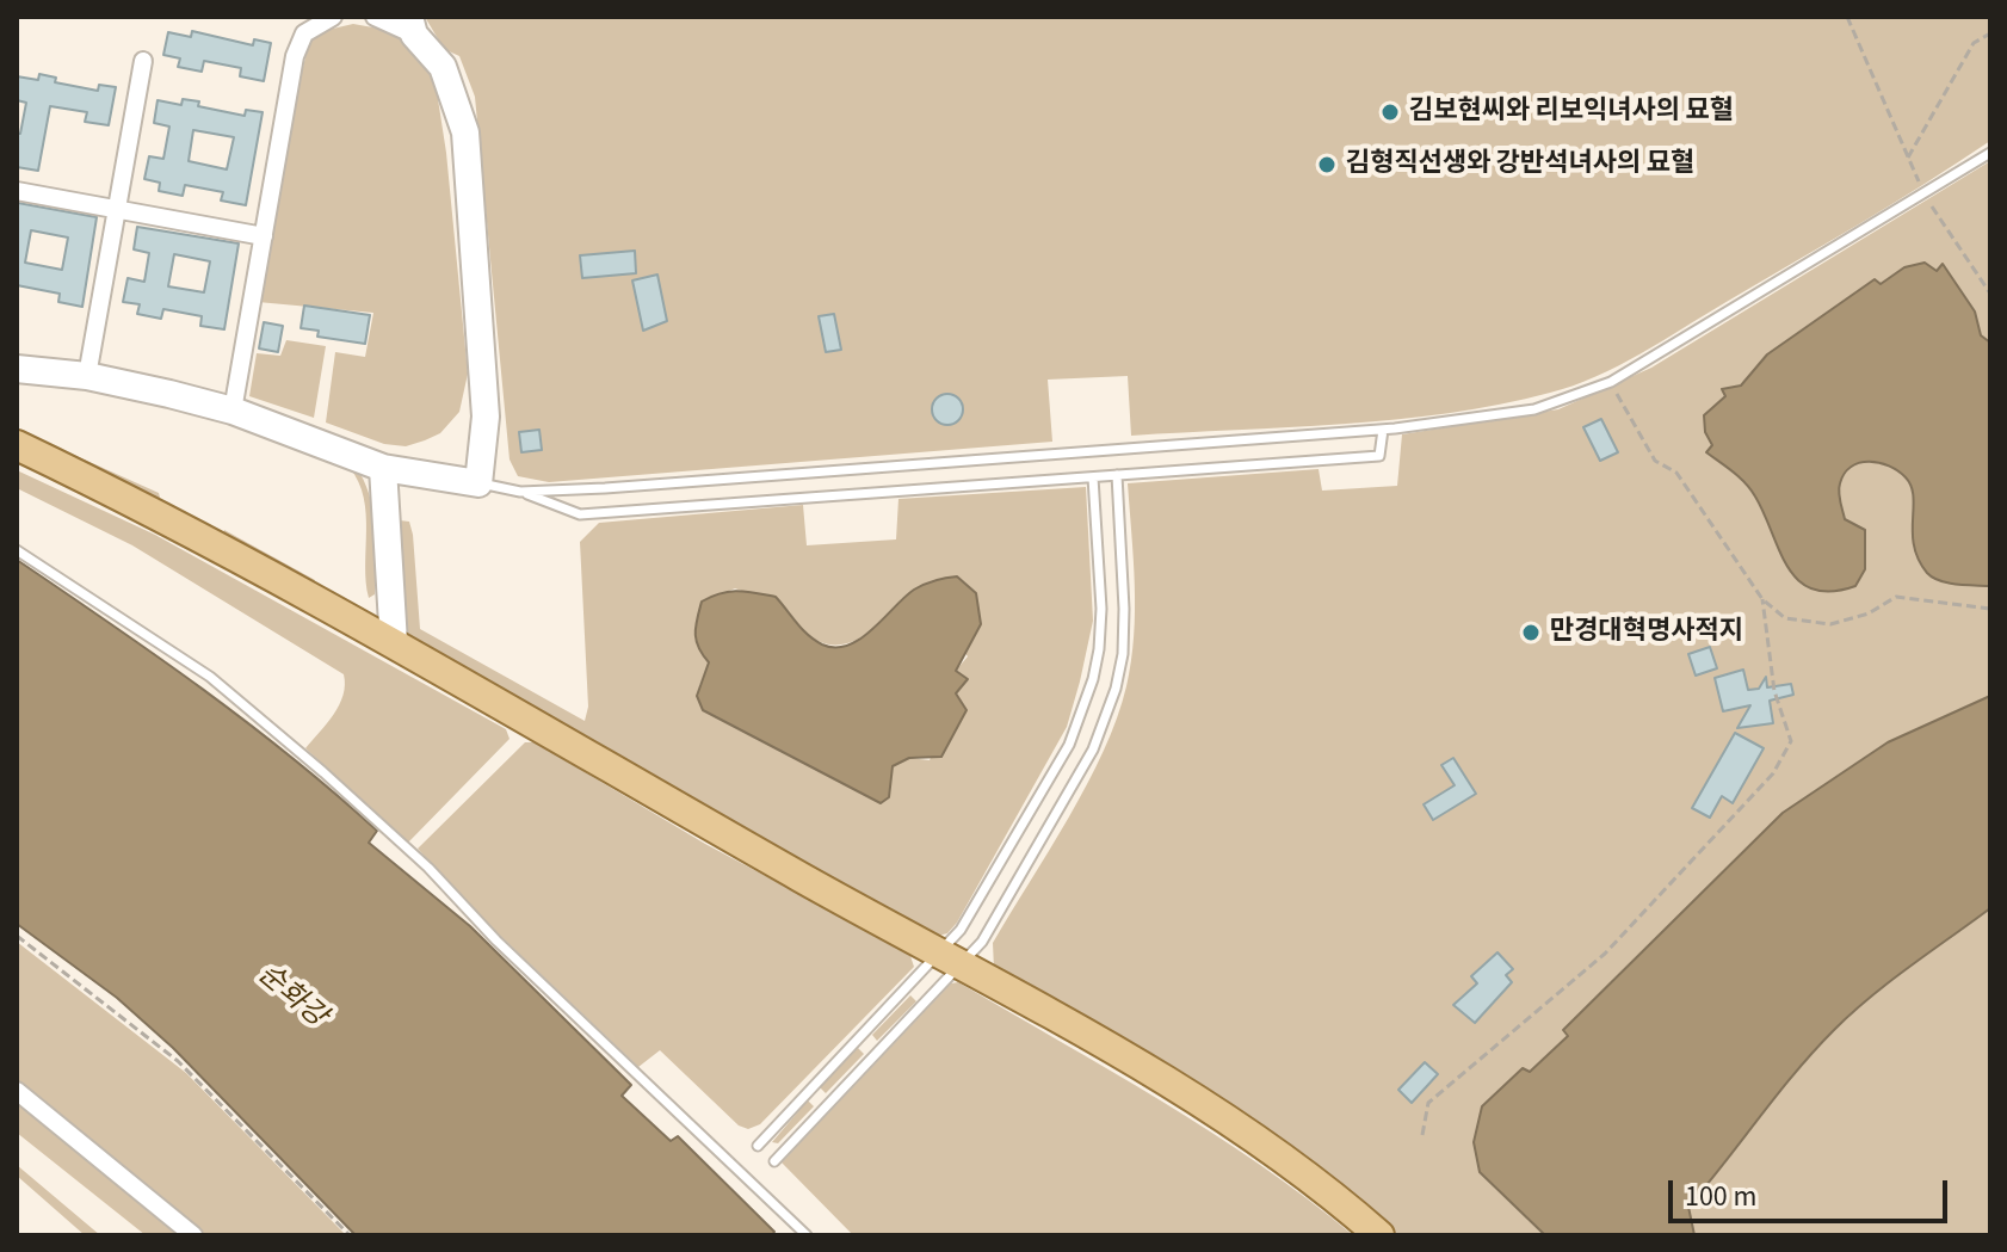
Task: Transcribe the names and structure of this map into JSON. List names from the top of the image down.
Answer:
{
  "water": ["순화강"],
  "places": ["김보현씨와 리보익녀사의 묘혈", "김형직선생와 강반석녀사의 묘혈", "만경대혁명사적지"],
  "scale_bar": "100 m"
}
